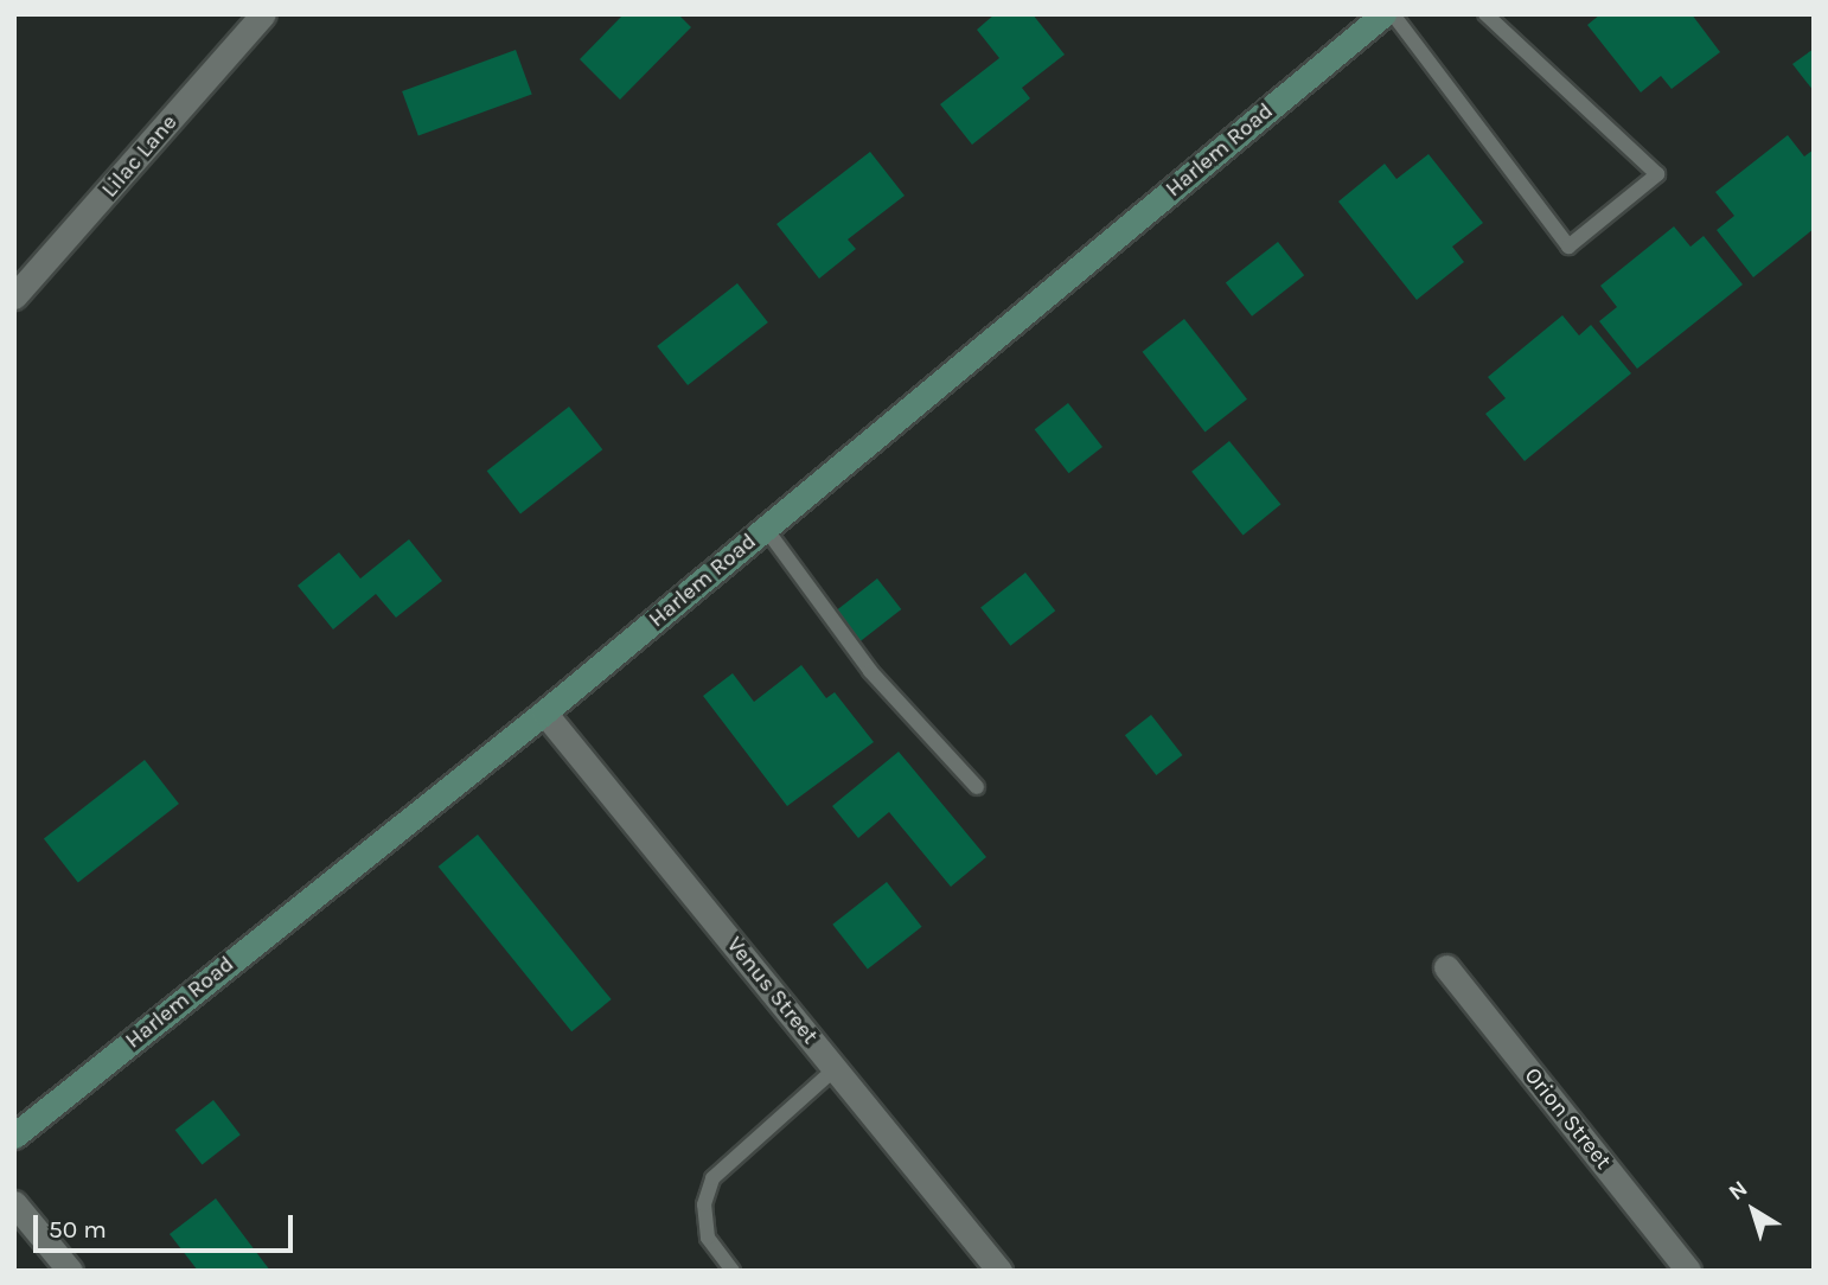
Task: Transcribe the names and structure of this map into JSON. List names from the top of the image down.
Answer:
{
  "streets": {
    "main road": ["Harlem Road"],
    "street": ["Lilac Lane", "Venus Street", "Orion Street"]
  },
  "crossings": [
    ["Harlem Road", "Venus Street"]
  ],
  "scale_bar": "50 m",
  "north": "top left"
}
